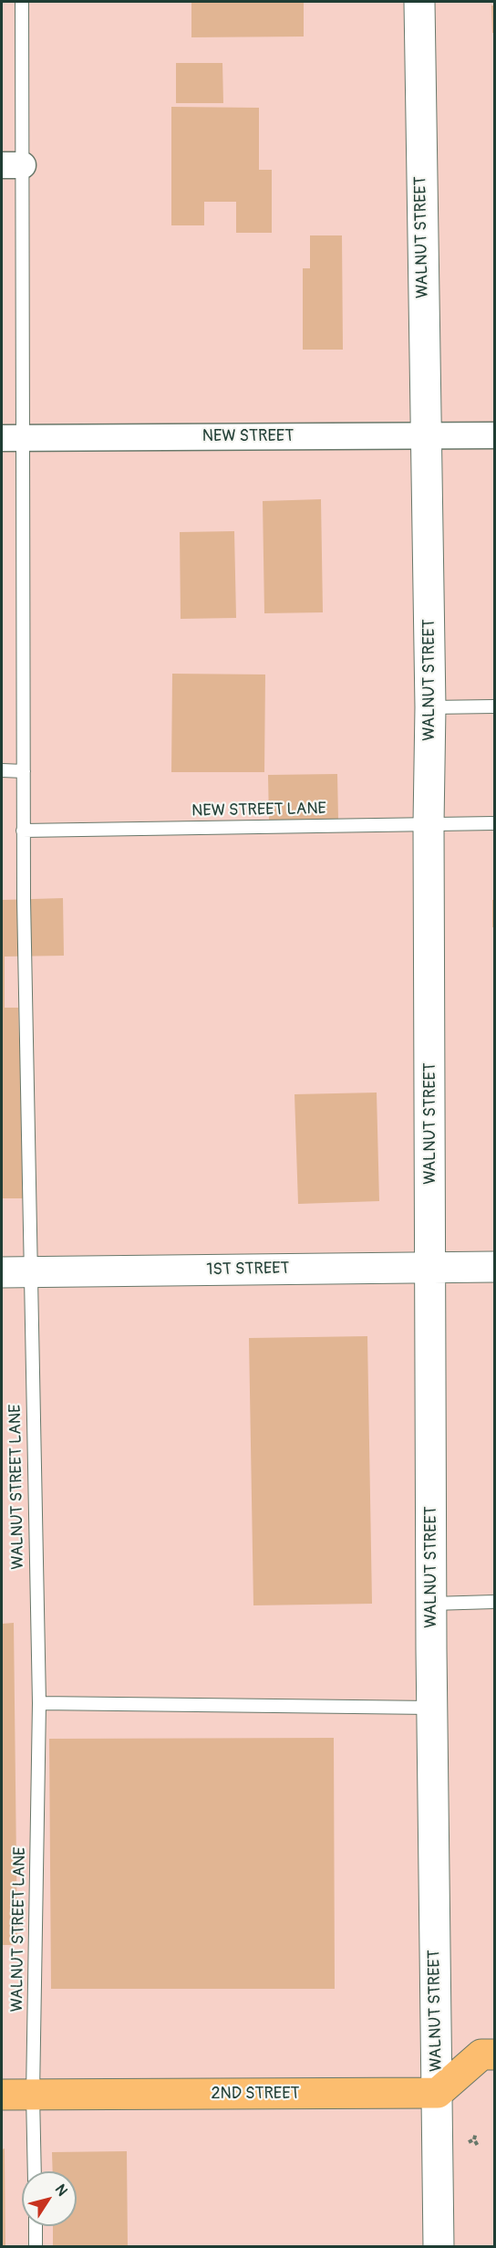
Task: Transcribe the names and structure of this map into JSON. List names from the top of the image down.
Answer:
{
  "streets": {
    "main road": ["2ND STREET"],
    "street": ["WALNUT STREET", "NEW STREET", "1ST STREET"],
    "lane": ["NEW STREET LANE", "WALNUT STREET LANE"]
  },
  "crossings": [
    ["WALNUT STREET", "NEW STREET"],
    ["WALNUT STREET", "NEW STREET LANE"],
    ["WALNUT STREET", "1ST STREET"],
    ["WALNUT STREET", "2ND STREET"],
    ["NEW STREET", "WALNUT STREET LANE"],
    ["NEW STREET LANE", "WALNUT STREET LANE"],
    ["1ST STREET", "WALNUT STREET LANE"],
    ["WALNUT STREET LANE", "2ND STREET"]
  ],
  "north": "top right"
}
